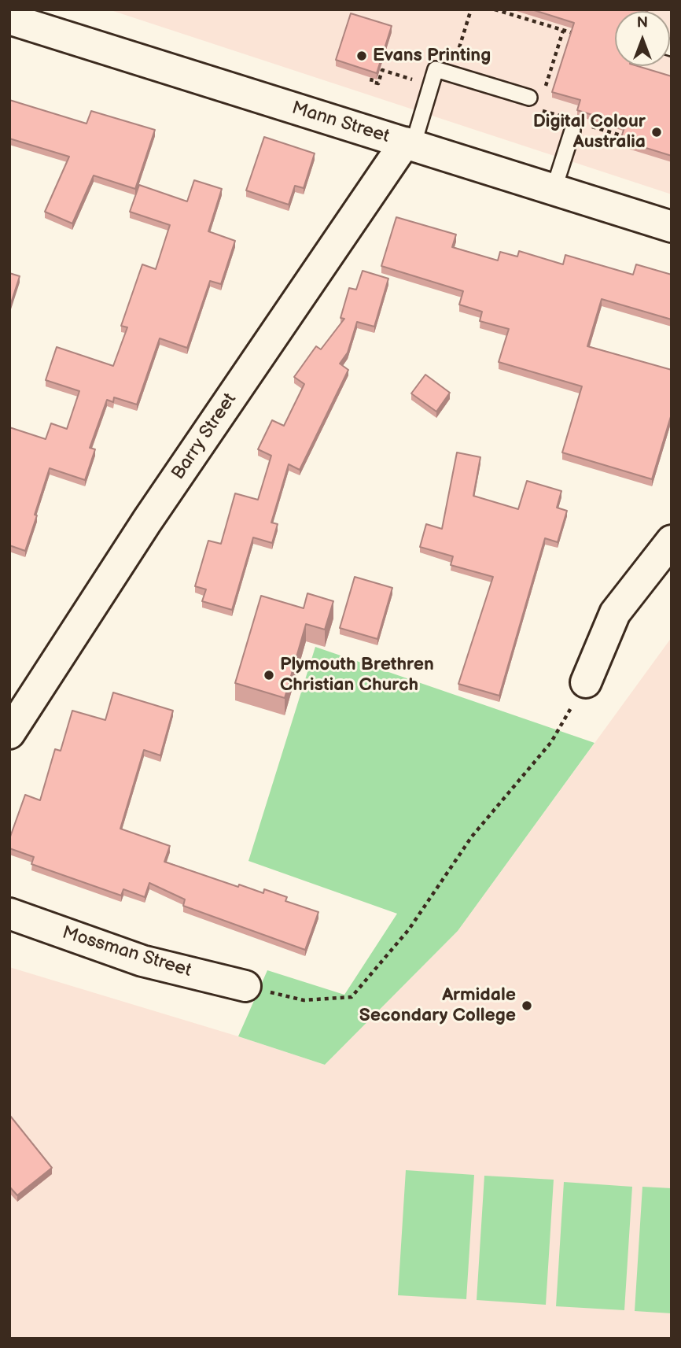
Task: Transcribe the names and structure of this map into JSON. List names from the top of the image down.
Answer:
{
  "streets": {
    "street": ["Mann Street", "Barry Street", "Mossman Street"]
  },
  "crossings": [
    ["Mann Street", "Barry Street"]
  ],
  "places": [
    "Evans Printing",
    "Digital Colour Australia",
    "Plymouth Brethren Christian Church",
    "Armidale Secondary College"
  ],
  "north": "top"
}
